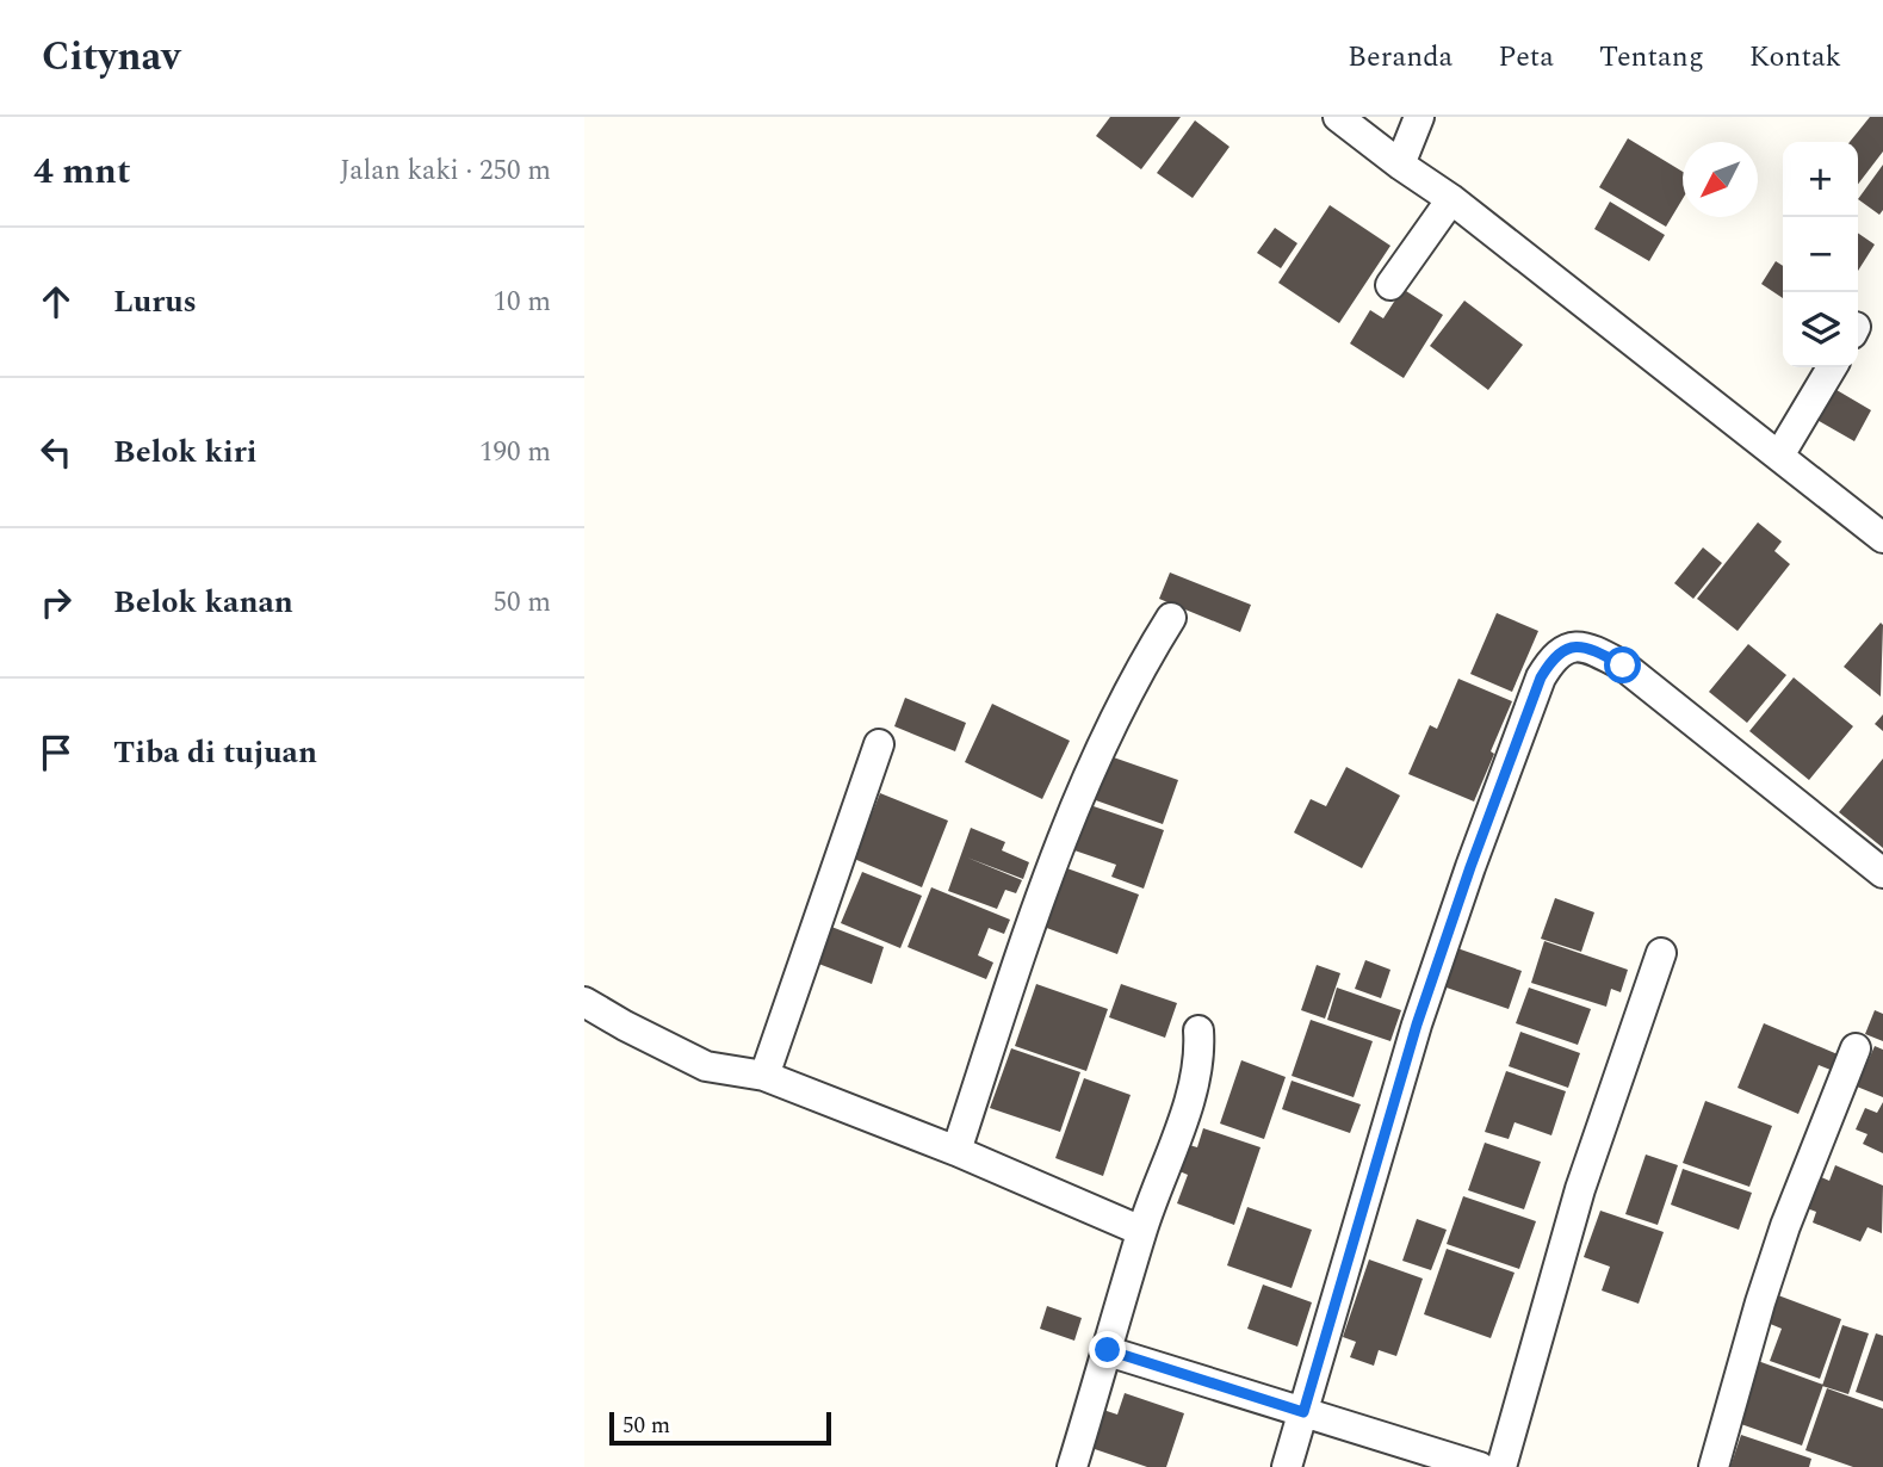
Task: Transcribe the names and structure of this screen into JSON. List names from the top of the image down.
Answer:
{
  "scale_bar": "50 m",
  "north": "bottom left",
  "page": {
    "header": "Citynav",
    "nav": [
      "Beranda",
      "Peta",
      "Tentang",
      "Kontak"
    ],
    "heading": ["4 mnt", "Jalan kaki · 250 m"],
    "map_buttons": ["+", "−"],
    "list": [
      ["Lurus", "10 m"],
      ["Belok kiri", "190 m"],
      ["Belok kanan", "50 m"],
      "Tiba di tujuan"
    ],
    "scale": "50 m"
  }
}
